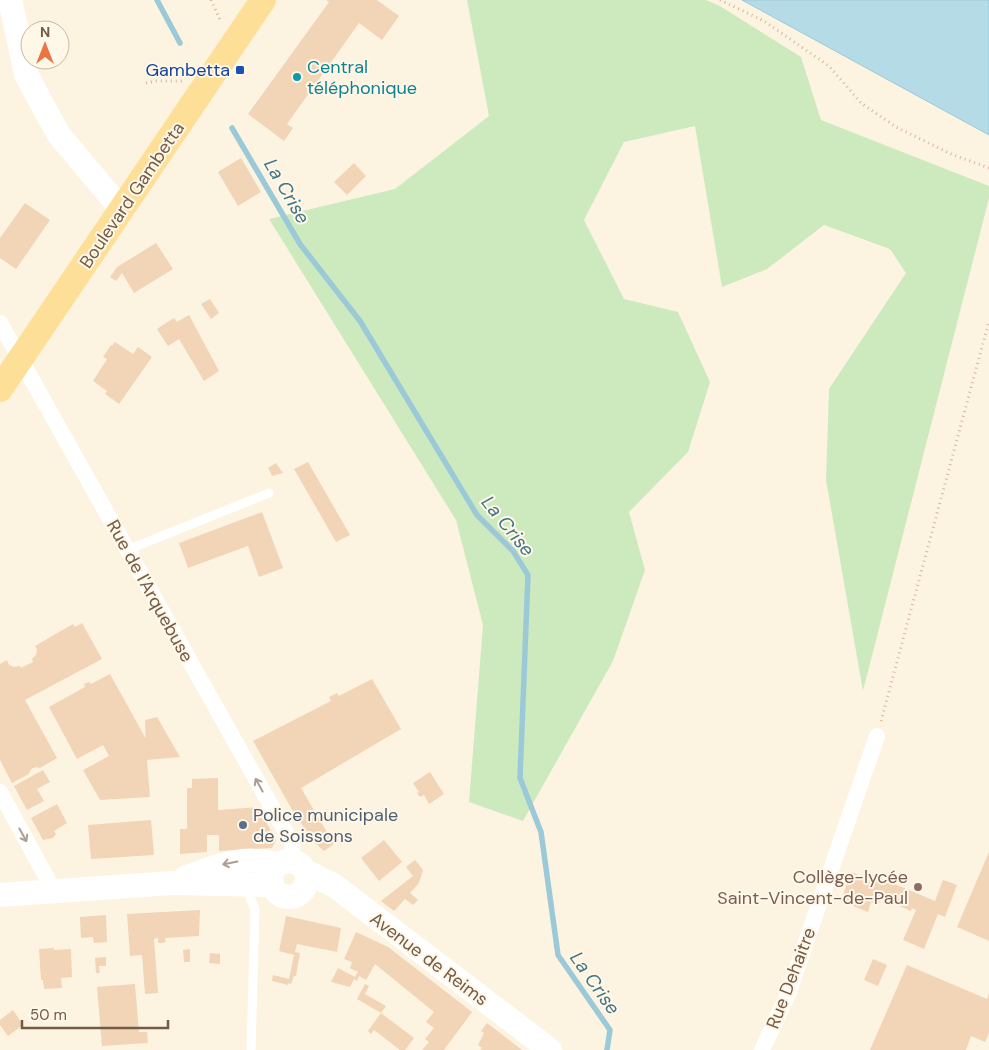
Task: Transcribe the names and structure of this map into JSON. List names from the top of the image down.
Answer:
{
  "streets": {
    "main road": ["Boulevard Gambetta", "Avenue de Reims"],
    "street": ["Rue de l'Arquebuse", "Rue Dehaitre"]
  },
  "crossings": [
    ["Boulevard Gambetta", "Rue de l'Arquebuse"],
    ["Rue de l'Arquebuse", "Avenue de Reims"]
  ],
  "one_way": ["Rue de l'Arquebuse"],
  "water": ["La Crise"],
  "places": {
    "transit": ["Gambetta"],
    "other": ["Central téléphonique", "Police municipale de Soissons", "Collège-lycée Saint-Vincent-de-Paul"]
  },
  "scale_bar": "50 m",
  "north": "top"
}
